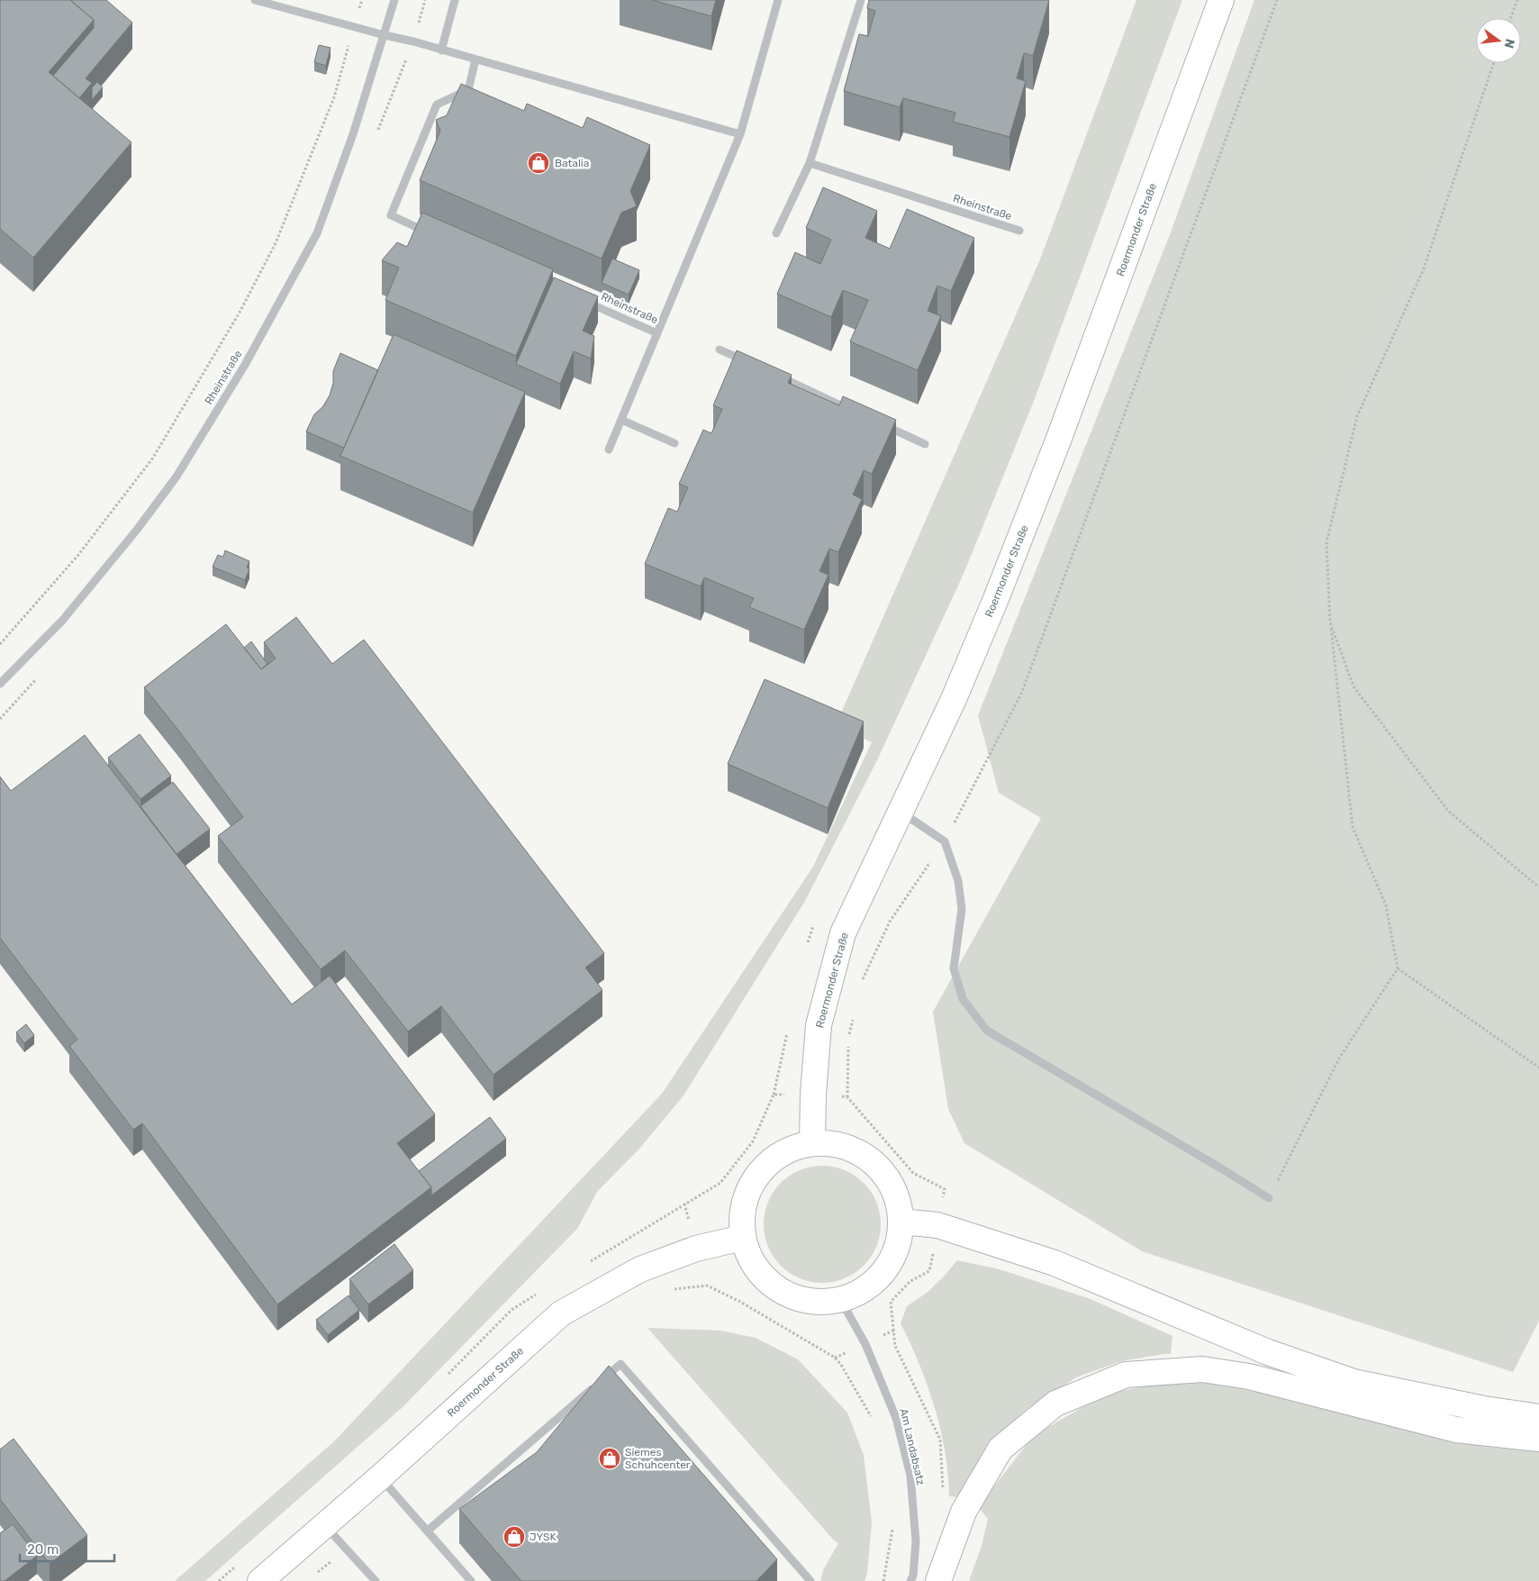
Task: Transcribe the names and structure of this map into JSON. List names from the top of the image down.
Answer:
{
  "streets": {
    "main road": ["Roermonder Straße"],
    "street": ["Rheinstraße", "Am Landabsatz"]
  },
  "crossings": [
    ["Roermonder Straße", "Am Landabsatz"]
  ],
  "places": {
    "shop": ["Batalia", "Siemes Schuhcenter", "JYSK"]
  },
  "scale_bar": "20 m",
  "north": "right"
}
